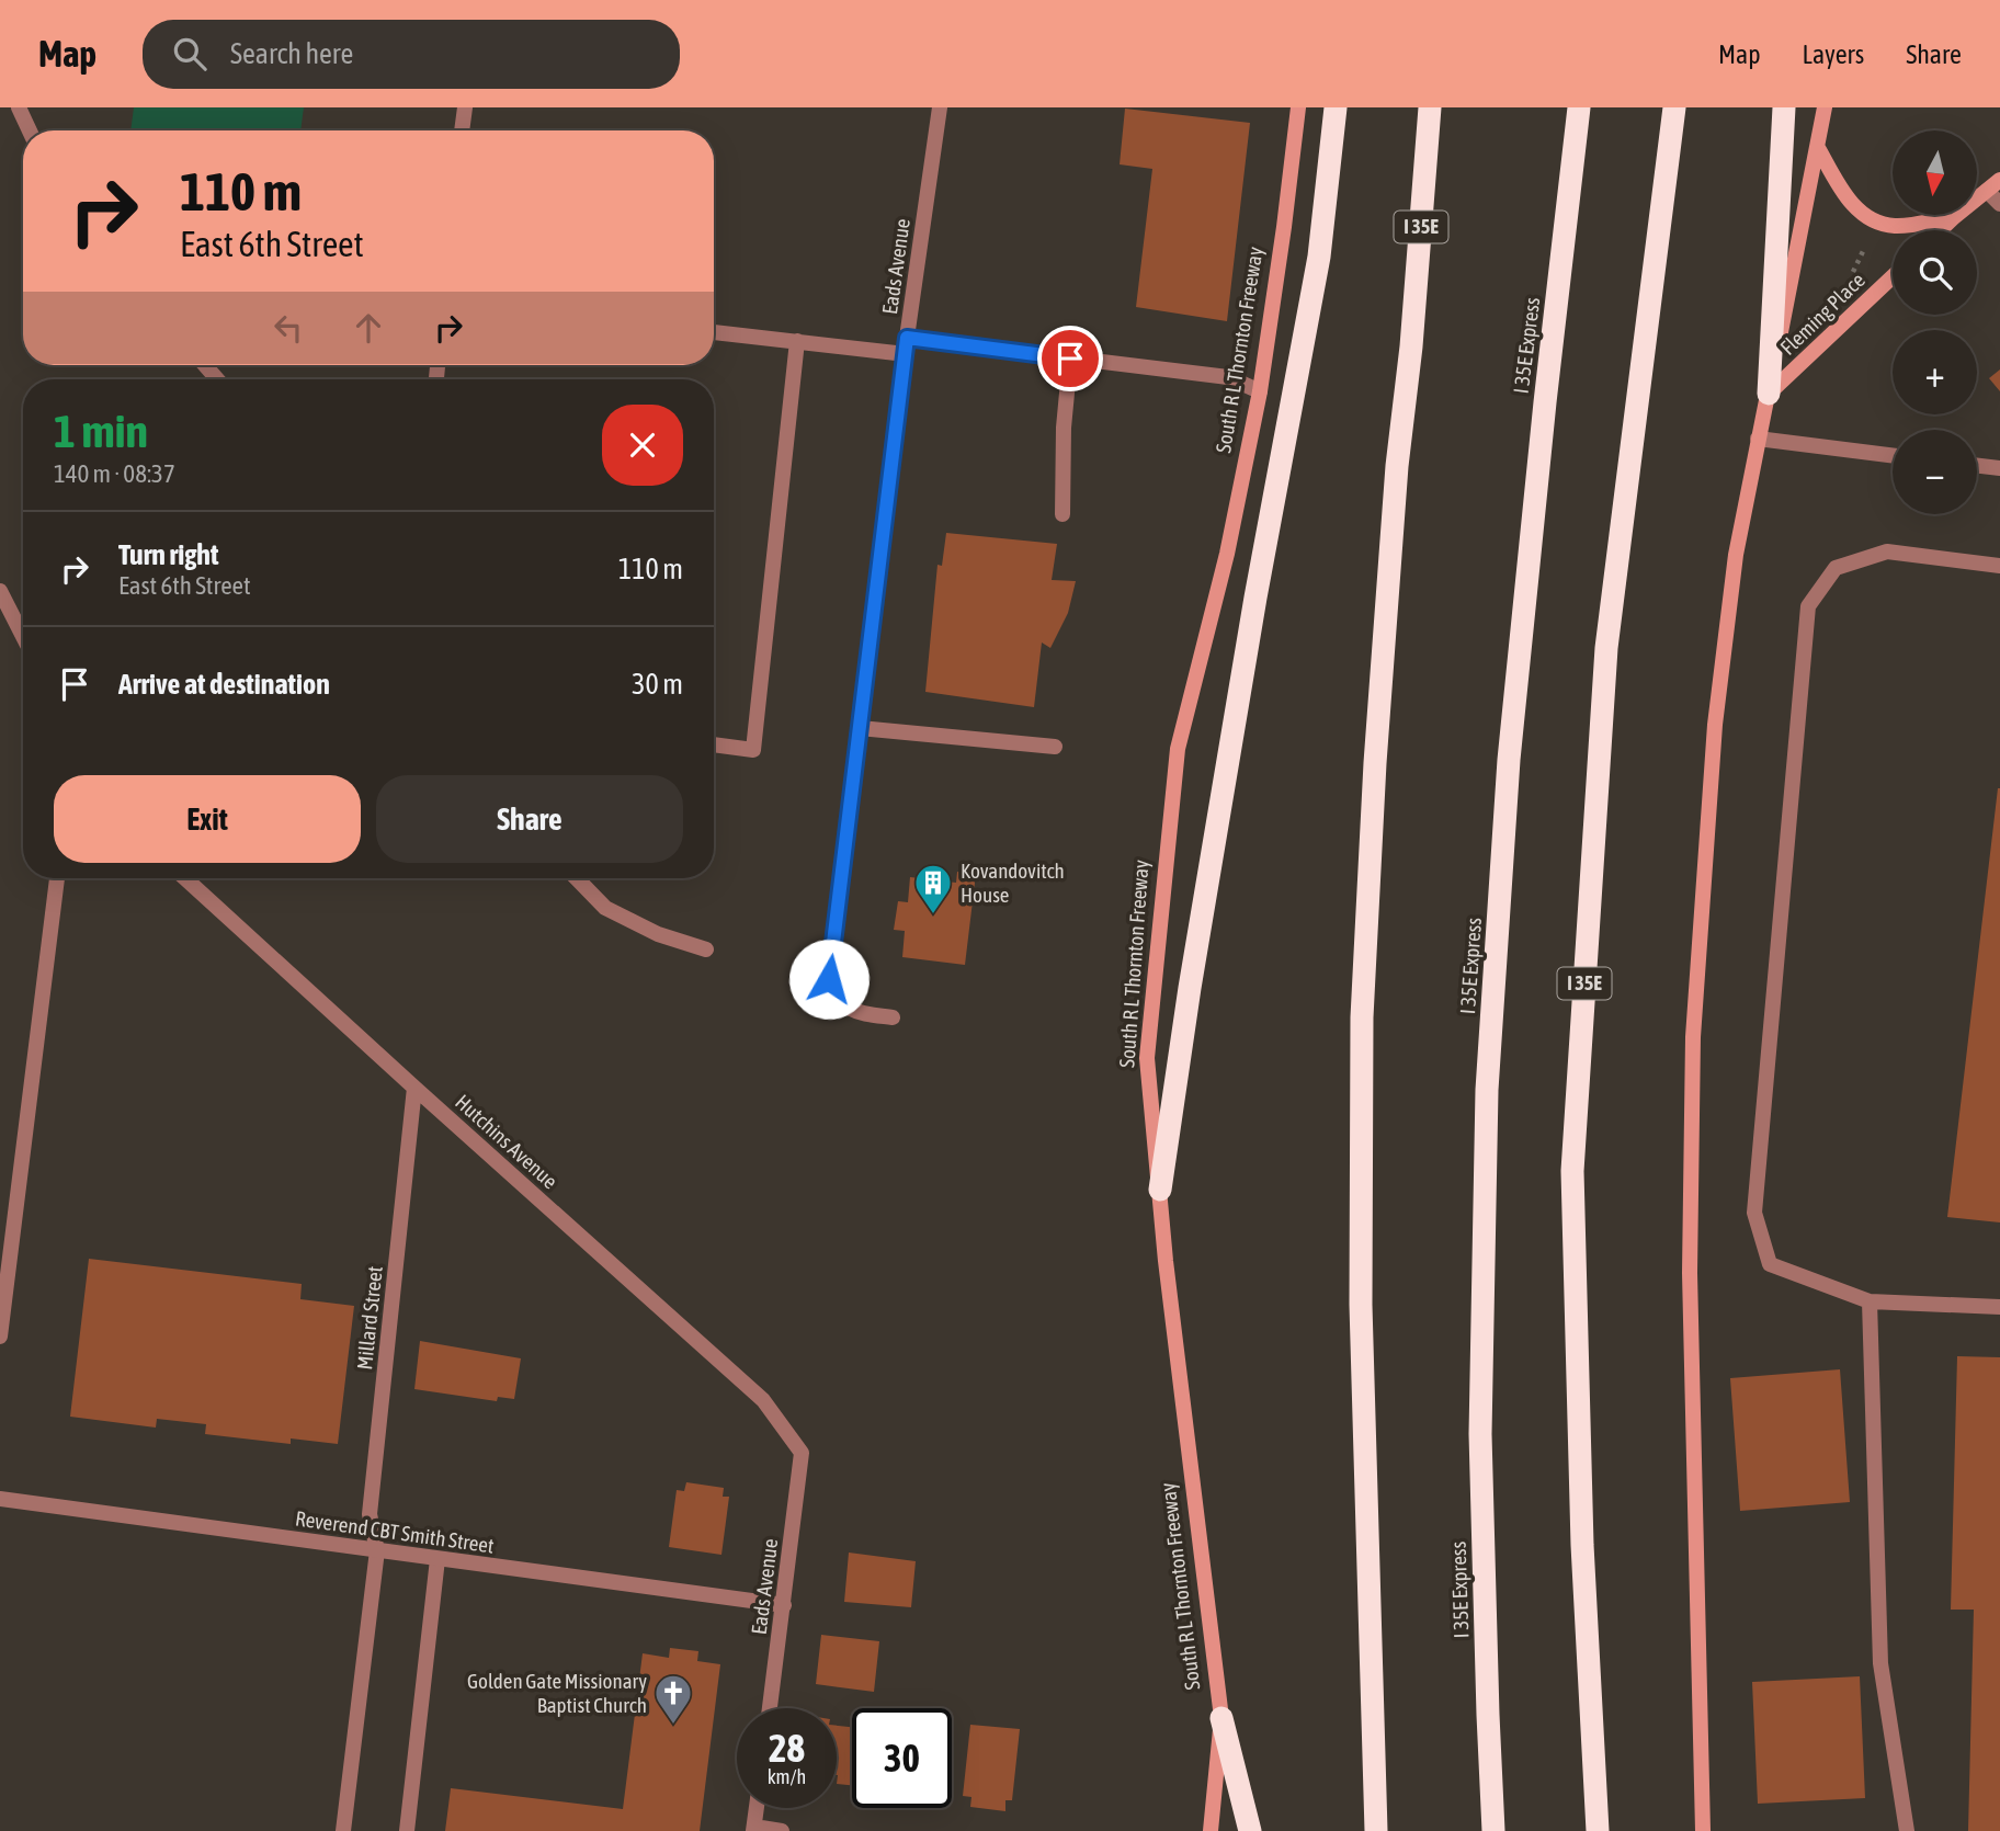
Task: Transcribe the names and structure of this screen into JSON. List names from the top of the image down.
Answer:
{
  "streets": {
    "highway": ["I 35E", "I 35E Express"],
    "main road": ["Fleming Place", "South R L Thornton Freeway"],
    "street": [
      "Eads Avenue",
      "Hutchins Avenue",
      "Millard Street",
      "Reverend CBT Smith Street"
    ]
  },
  "crossings": [
    ["Eads Avenue", "Hutchins Avenue"],
    ["Eads Avenue", "Reverend CBT Smith Street"],
    ["Hutchins Avenue", "Millard Street"],
    ["Millard Street", "Reverend CBT Smith Street"]
  ],
  "places": {
    "building": ["Kovandovitch House"],
    "church": ["Golden Gate Missionary Baptist Church"]
  },
  "north": "bottom",
  "page": {
    "header": "Map",
    "search": "Search here",
    "nav": ["Map", "Layers", "Share"],
    "map_buttons": ["+", "−"],
    "turn": ["110 m", "East 6th Street"],
    "heading": ["1 min", "140 m · 08:37"],
    "list": [
      {
        "name": "Turn right",
        "note": "East 6th Street",
        "value": "110 m"
      },
      {
        "name": "Arrive at destination",
        "value": "30 m"
      }
    ],
    "buttons": ["Exit", "Share"],
    "speed": "28 km/h",
    "limit": "30"
  }
}
